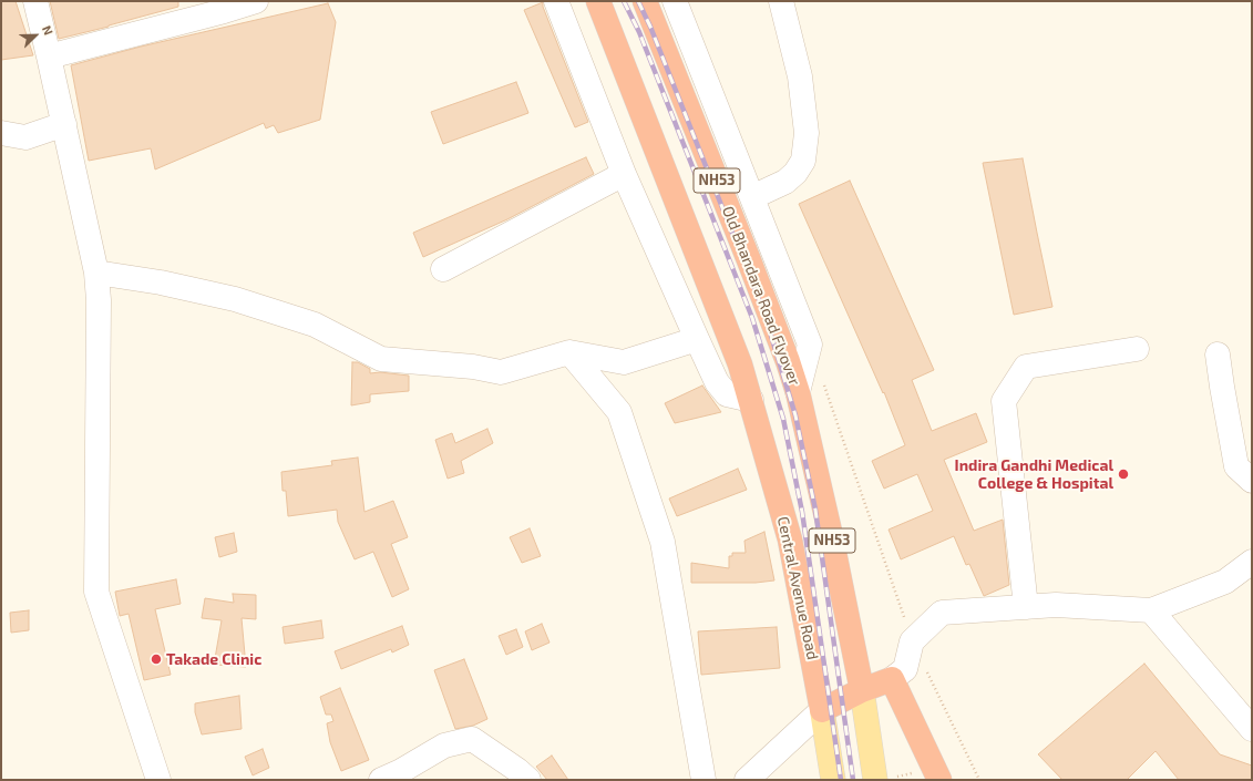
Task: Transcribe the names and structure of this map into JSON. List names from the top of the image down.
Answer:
{
  "streets": {
    "highway": ["NH53", "Old Bhandara Road Flyover", "Central Avenue Road"]
  },
  "crossings": [
    ["NH53", "Old Bhandara Road Flyover"],
    ["NH53", "Central Avenue Road"]
  ],
  "places": ["Indira Gandhi Medical College & Hospital", "Takade Clinic"],
  "north": "top right"
}
